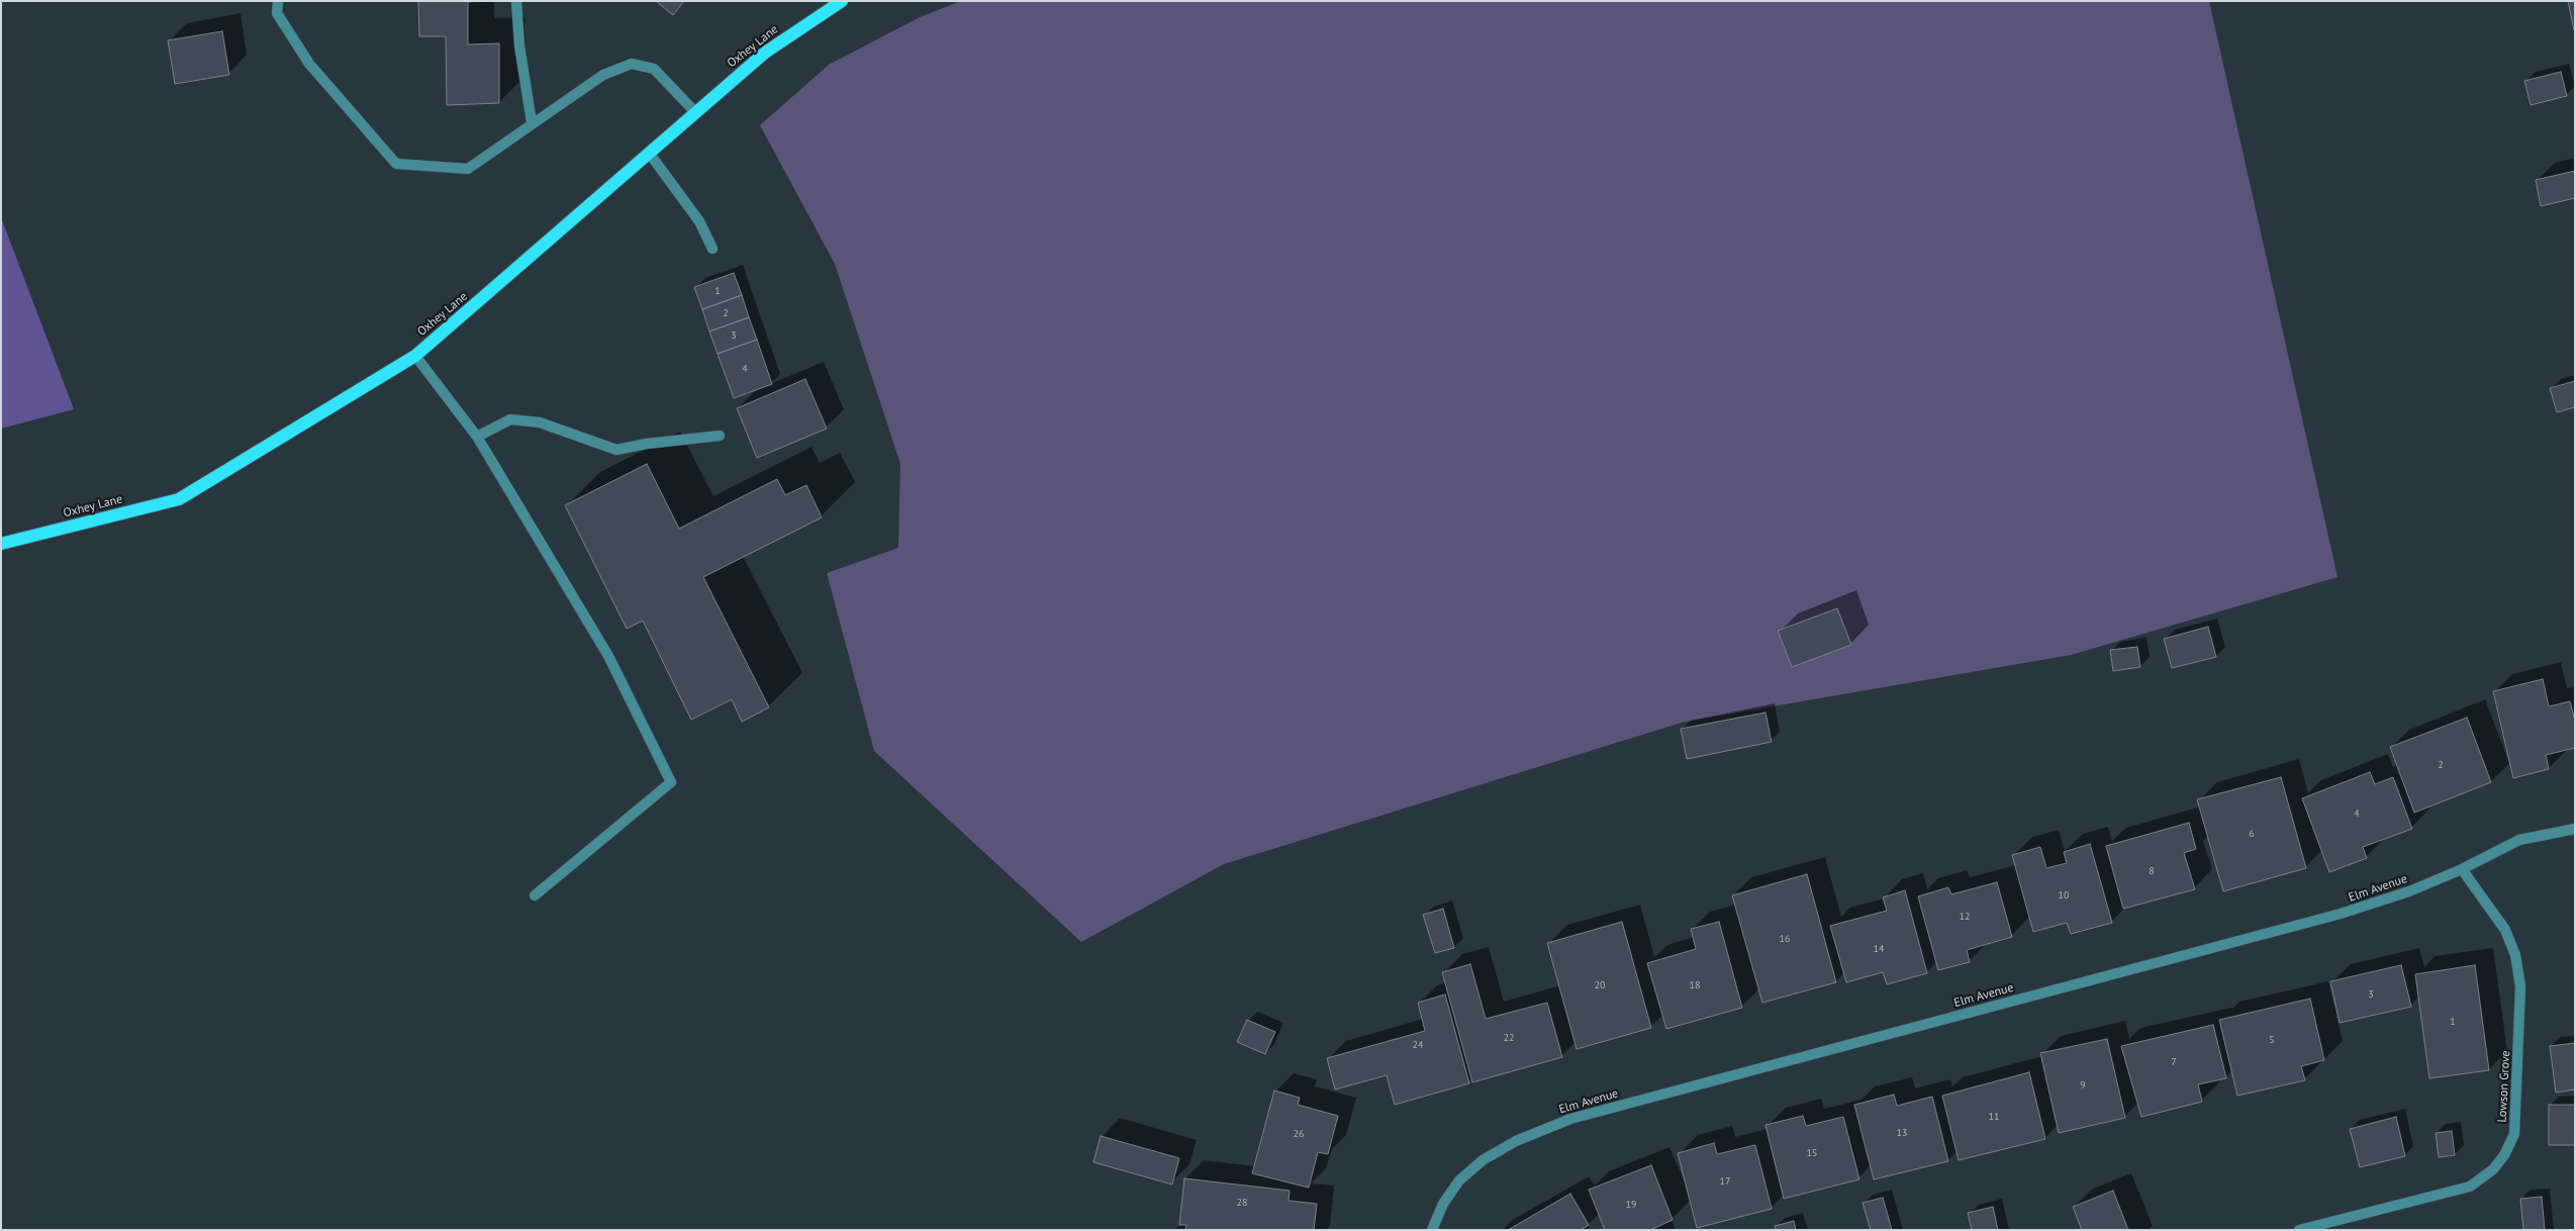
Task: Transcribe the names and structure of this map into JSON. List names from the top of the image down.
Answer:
{
  "streets": {
    "main road": ["Oxhey Lane"],
    "street": ["Elm Avenue", "Lowson Grove"]
  },
  "crossings": [
    ["Elm Avenue", "Lowson Grove"]
  ],
  "house_numbers": [
    "1",
    "2",
    "3",
    "4",
    "2",
    "4",
    "6",
    "8",
    "10",
    "12",
    "16",
    "14",
    "20",
    "18",
    "3",
    "1",
    "22",
    "5",
    "24",
    "7",
    "9",
    "11",
    "13",
    "26",
    "15",
    "17",
    "28",
    "19"
  ]
}
